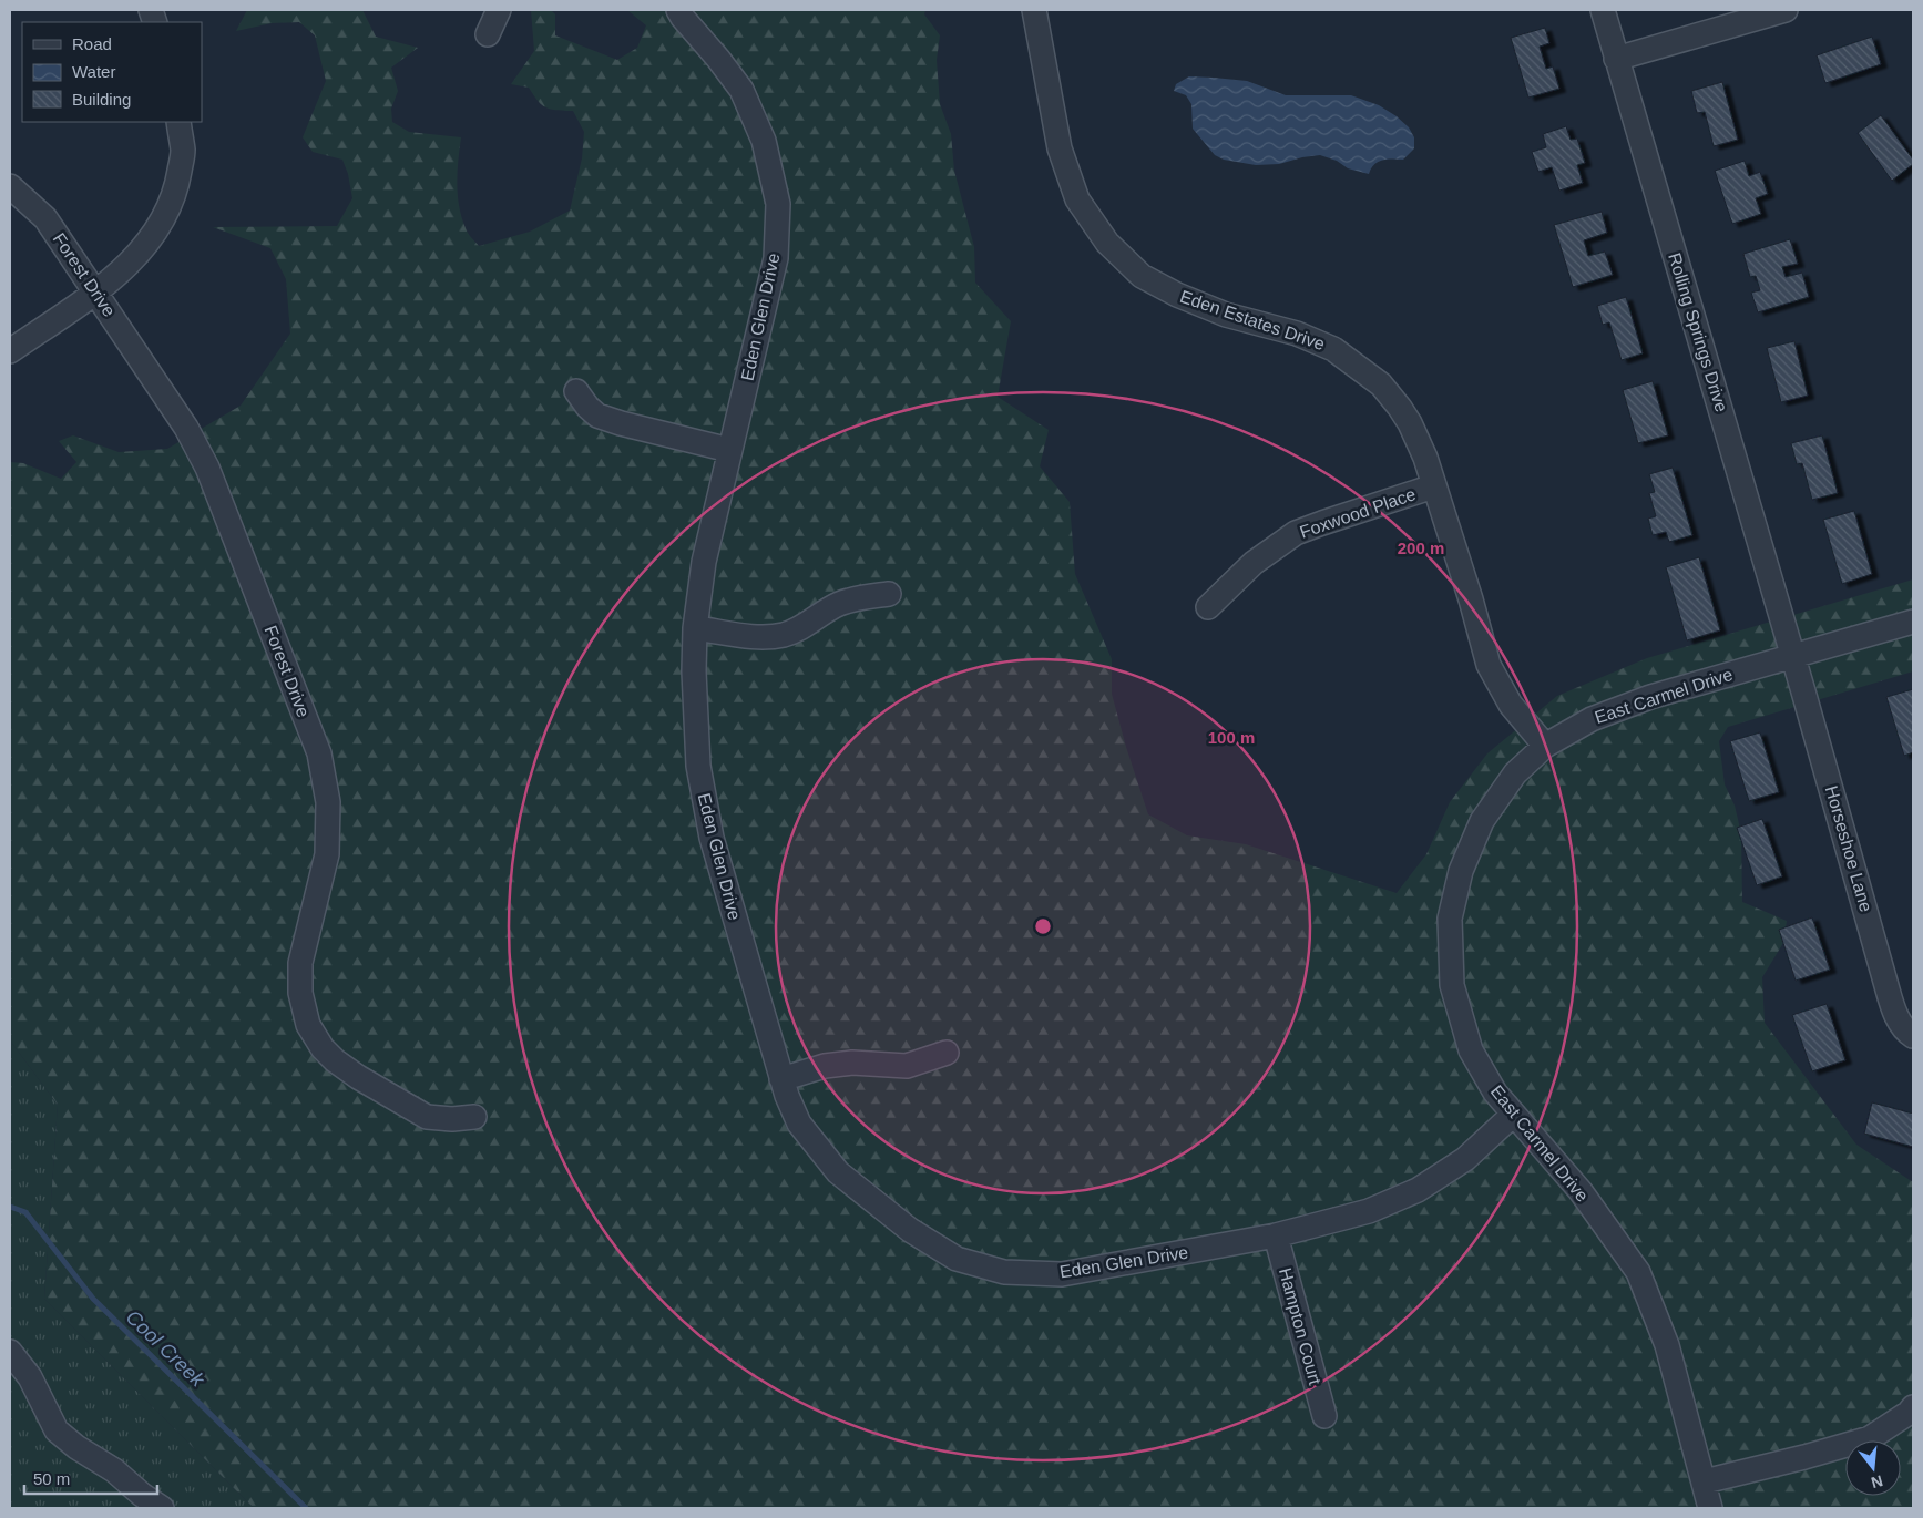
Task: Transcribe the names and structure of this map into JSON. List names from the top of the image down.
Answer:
{
  "streets": {
    "street": [
      "Forest Drive",
      "Eden Glen Drive",
      "Eden Estates Drive",
      "Rolling Springs Drive",
      "Foxwood Place",
      "East Carmel Drive",
      "Horseshoe Lane",
      "Hampton Court"
    ]
  },
  "crossings": [
    ["Eden Glen Drive", "East Carmel Drive"],
    ["Eden Glen Drive", "Hampton Court"],
    ["Eden Estates Drive", "Foxwood Place"],
    ["Eden Estates Drive", "East Carmel Drive"],
    ["Rolling Springs Drive", "East Carmel Drive"],
    ["Rolling Springs Drive", "Horseshoe Lane"],
    ["East Carmel Drive", "Horseshoe Lane"]
  ],
  "water": ["Cool Creek"],
  "legend": ["Road", "Water", "Building"],
  "scale_bar": "50 m",
  "north": "bottom",
  "rings": ["200 m", "100 m"]
}
